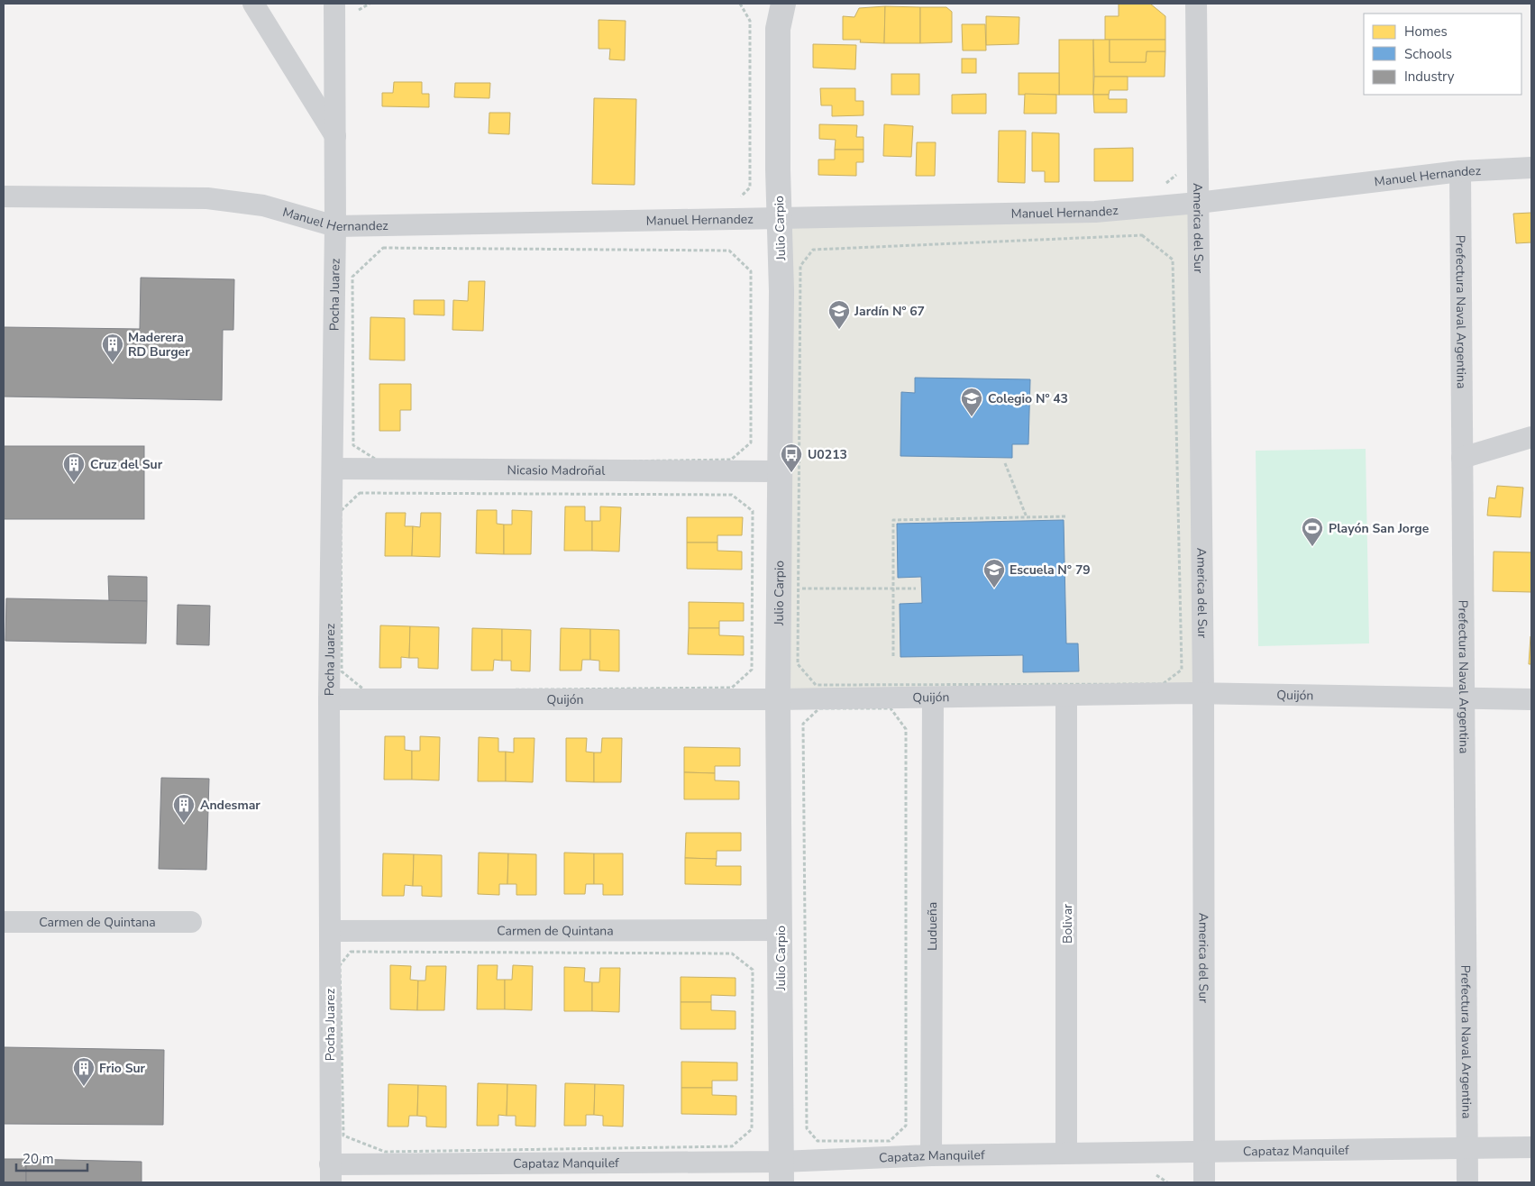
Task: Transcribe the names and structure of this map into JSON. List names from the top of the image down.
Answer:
{
  "streets": {
    "street": [
      "Manuel Hernandez",
      "Julio Carpio",
      "America del Sur",
      "Pocha Juarez",
      "Prefectura Naval Argentina",
      "Nicasio Madroñal",
      "Quijón",
      "Carmen de Quintana",
      "Bolivar",
      "Ludueña",
      "Capataz Manquilef"
    ]
  },
  "crossings": [
    ["Manuel Hernandez", "Julio Carpio"],
    ["Manuel Hernandez", "America del Sur"],
    ["Manuel Hernandez", "Pocha Juarez"],
    ["Manuel Hernandez", "Prefectura Naval Argentina"],
    ["Julio Carpio", "Nicasio Madroñal"],
    ["Julio Carpio", "Quijón"],
    ["Julio Carpio", "Carmen de Quintana"],
    ["Julio Carpio", "Capataz Manquilef"],
    ["America del Sur", "Quijón"],
    ["America del Sur", "Capataz Manquilef"],
    ["Pocha Juarez", "Nicasio Madroñal"],
    ["Pocha Juarez", "Quijón"],
    ["Pocha Juarez", "Carmen de Quintana"],
    ["Pocha Juarez", "Capataz Manquilef"],
    ["Prefectura Naval Argentina", "Quijón"],
    ["Prefectura Naval Argentina", "Capataz Manquilef"],
    ["Quijón", "Bolivar"],
    ["Quijón", "Ludueña"],
    ["Bolivar", "Capataz Manquilef"],
    ["Ludueña", "Capataz Manquilef"]
  ],
  "places": {
    "school or university": ["Jardín Nº 67", "Colegio Nº 43", "Escuela N° 79"],
    "building": [
      "Maderera RD Burger",
      "Cruz del Sur",
      "Andesmar",
      "Frio Sur"
    ],
    "bus stop": ["U0213"],
    "sports": ["Playón San Jorge"]
  },
  "legend": ["Homes", "Schools", "Industry"],
  "scale_bar": "20 m"
}
